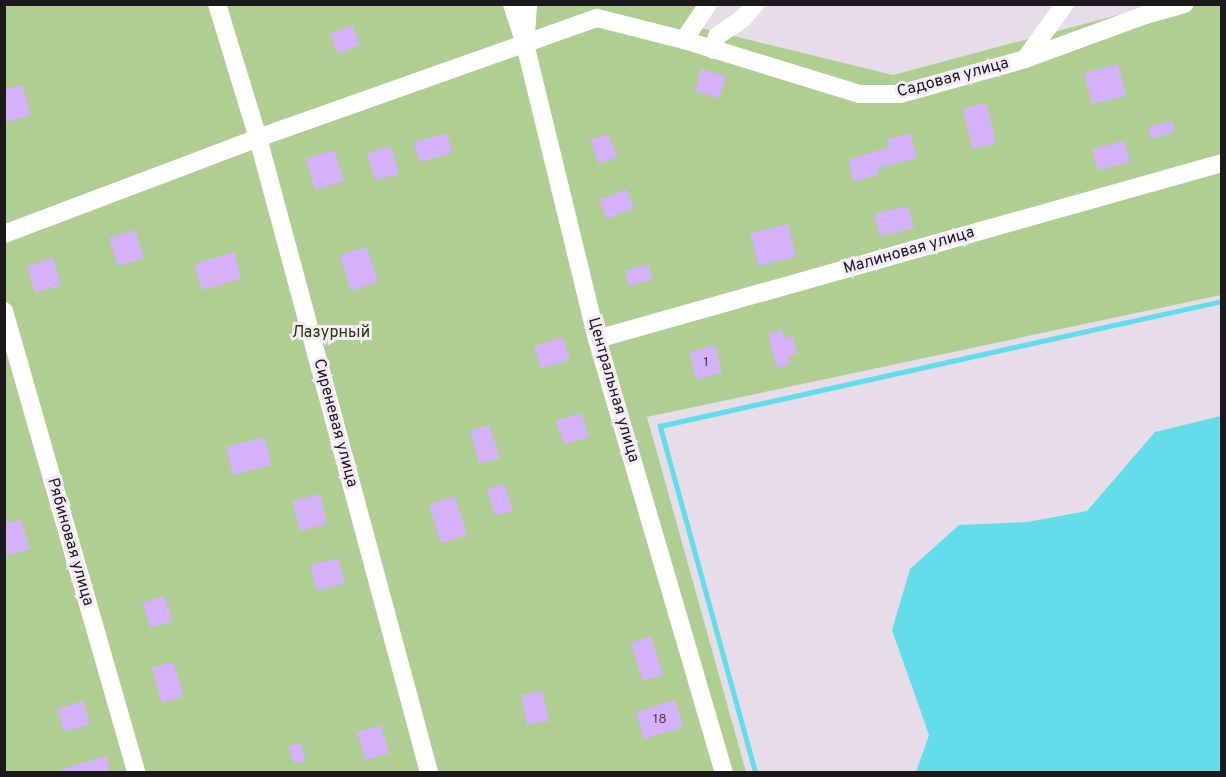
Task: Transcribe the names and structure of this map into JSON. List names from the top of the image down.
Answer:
{
  "streets": {
    "street": [
      "Садовая улица",
      "Малиновая улица",
      "Центральная улица",
      "Сиреневая улица",
      "Рябиновая улица"
    ]
  },
  "crossings": [
    ["Садовая улица", "Центральная улица"],
    ["Садовая улица", "Сиреневая улица"],
    ["Малиновая улица", "Центральная улица"]
  ],
  "parks": ["Лазурный"],
  "house_numbers": ["1", "18"]
}
